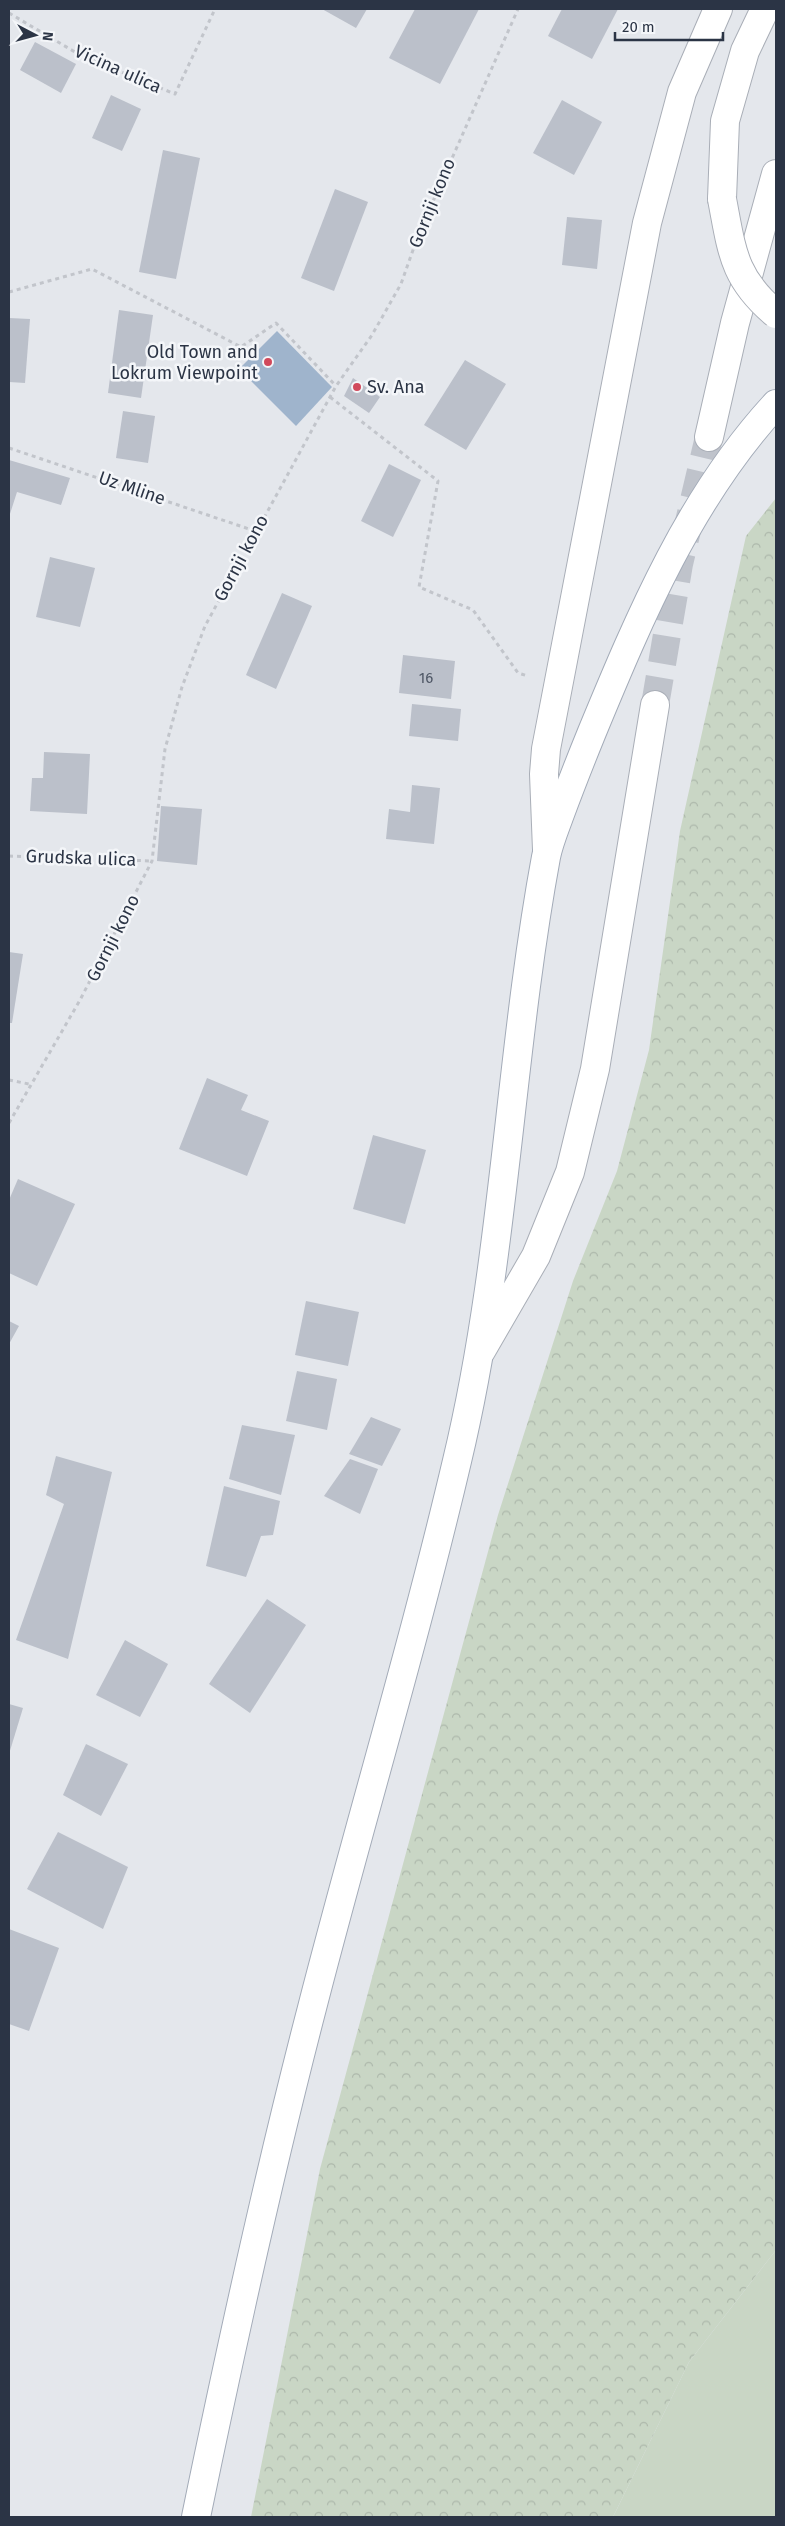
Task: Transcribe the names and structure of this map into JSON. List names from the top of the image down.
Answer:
{
  "streets": {
    "path": [
      "Vicina ulica",
      "Gornji kono",
      "Uz Mline",
      "Grudska ulica"
    ]
  },
  "crossings": [
    ["Gornji kono", "Uz Mline"],
    ["Gornji kono", "Grudska ulica"]
  ],
  "places": ["Old Town and Lokrum Viewpoint", "Sv. Ana"],
  "house_numbers": ["16"],
  "scale_bar": "20 m",
  "north": "right"
}
